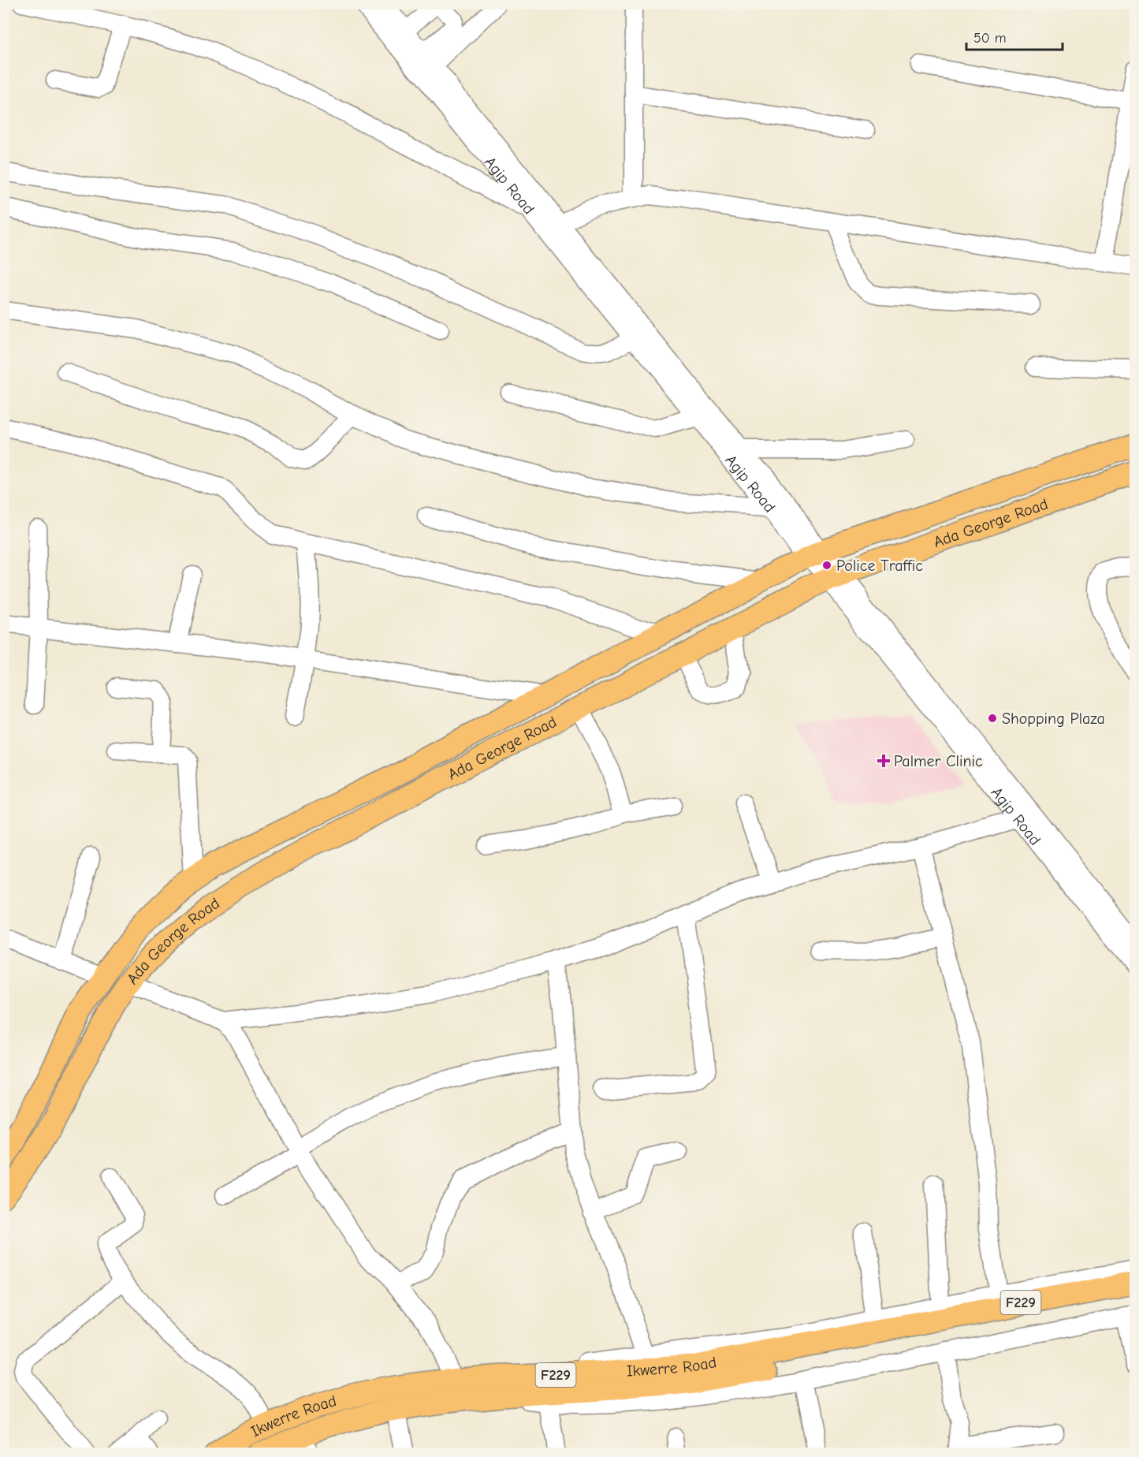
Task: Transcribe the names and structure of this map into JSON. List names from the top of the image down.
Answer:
{
  "streets": {
    "main road": ["Ada George Road", "F229", "Ikwerre Road"],
    "street": ["Agip Road"]
  },
  "crossings": [
    ["Agip Road", "Ada George Road"]
  ],
  "places": {
    "other": ["Police Traffic", "Shopping Plaza"],
    "health": ["Palmer Clinic"]
  },
  "scale_bar": "50 m"
}
